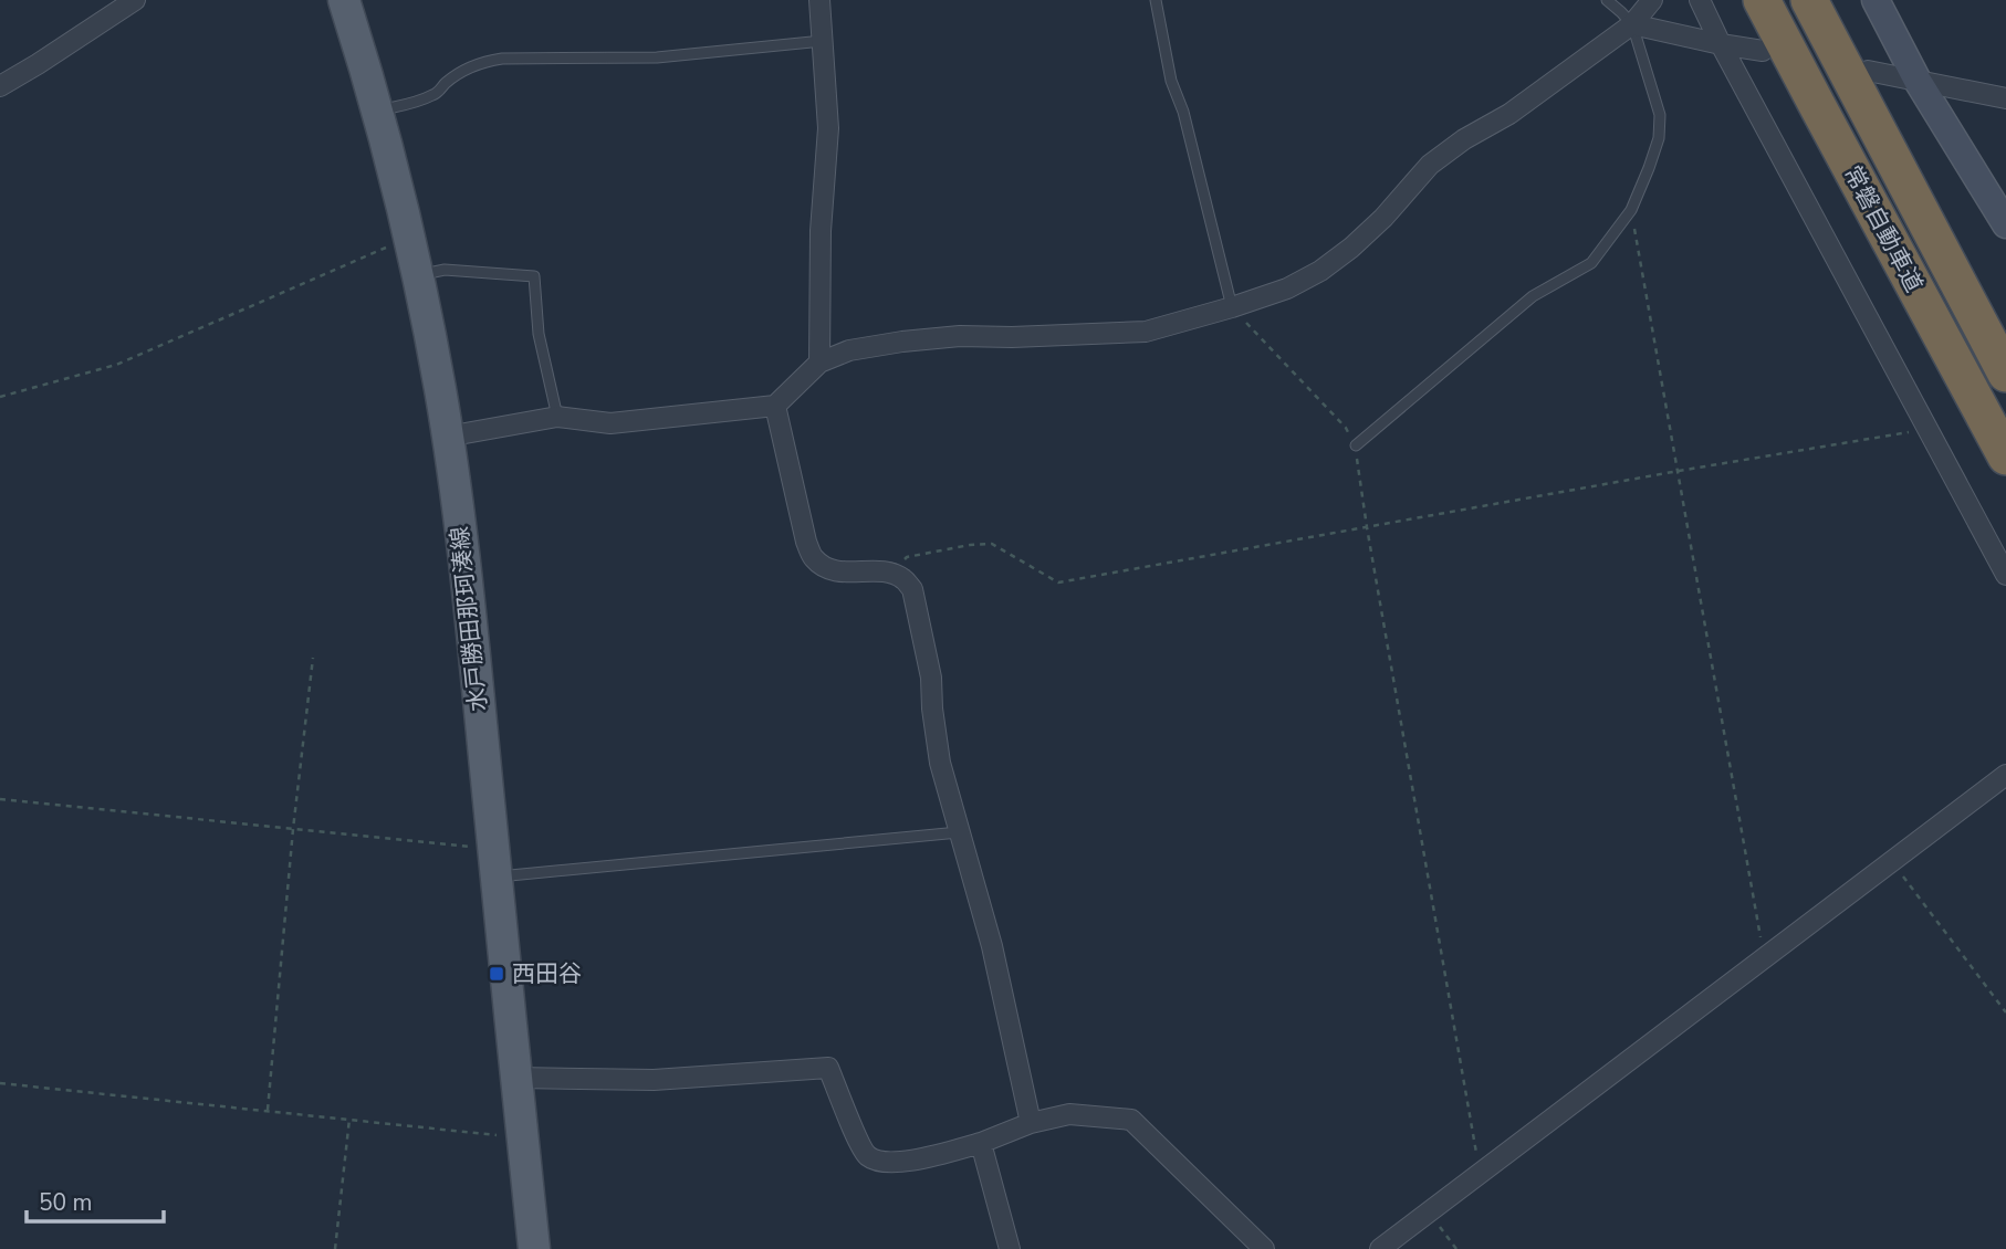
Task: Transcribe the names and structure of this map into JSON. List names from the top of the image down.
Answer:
{
  "streets": {
    "highway": ["常磐自動車道"],
    "main road": ["水戸勝田那珂湊線"]
  },
  "places": {
    "transit": ["西田谷"]
  },
  "scale_bar": "50 m"
}
